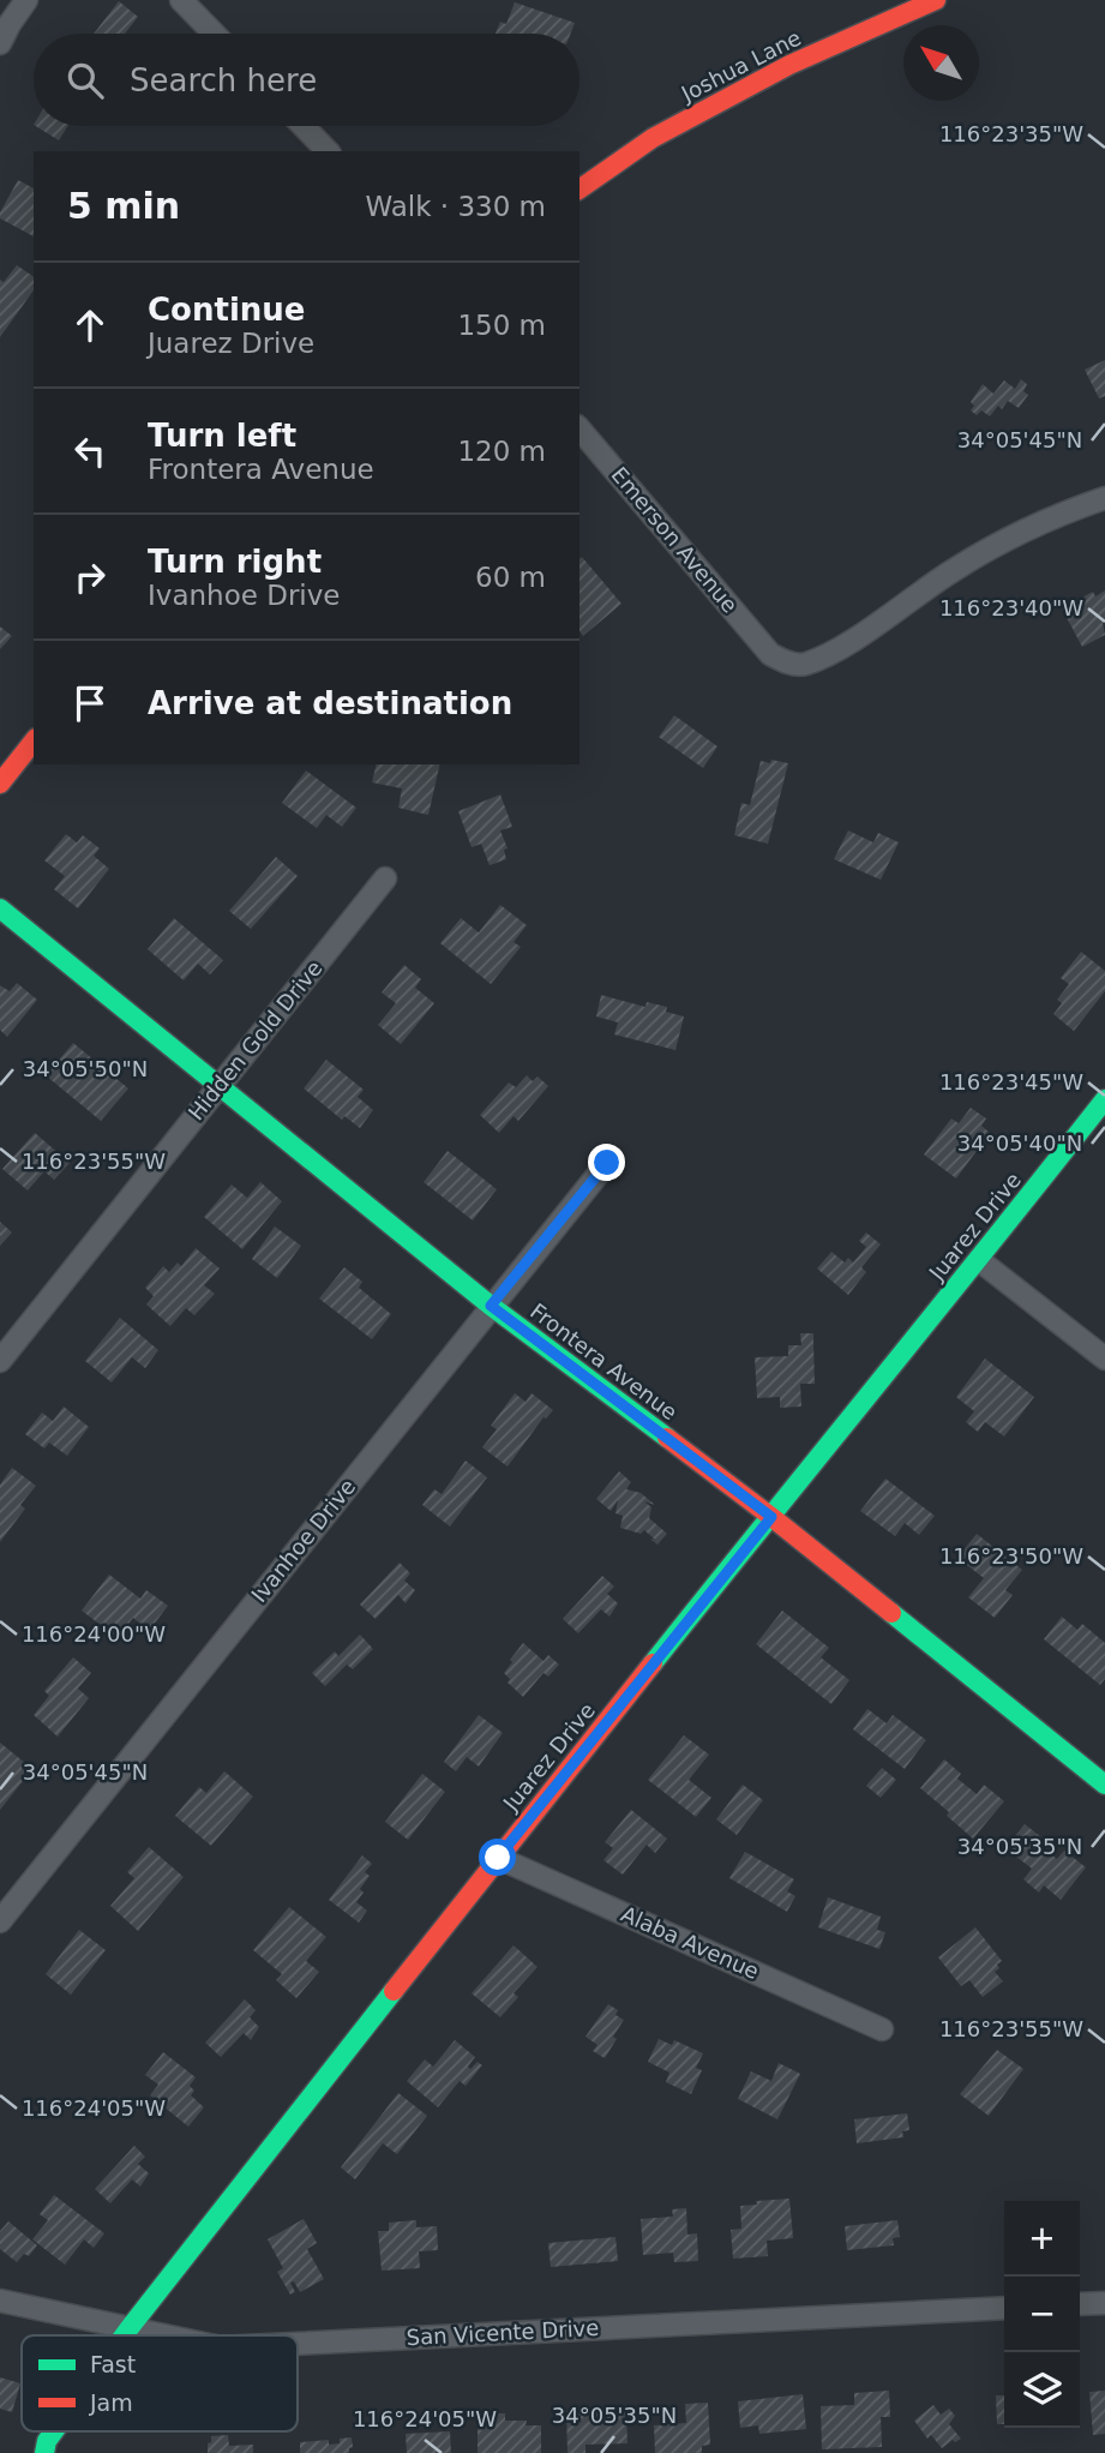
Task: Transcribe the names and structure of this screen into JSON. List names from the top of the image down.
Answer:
{
  "streets": {
    "street": [
      "Joshua Lane",
      "Emerson Avenue",
      "Hidden Gold Drive",
      "Juarez Drive",
      "Frontera Avenue",
      "Ivanhoe Drive",
      "Alaba Avenue",
      "San Vicente Drive"
    ]
  },
  "crossings": [
    ["Hidden Gold Drive", "Frontera Avenue"],
    ["Juarez Drive", "Frontera Avenue"],
    ["Juarez Drive", "Alaba Avenue"],
    ["Juarez Drive", "San Vicente Drive"],
    ["Frontera Avenue", "Ivanhoe Drive"]
  ],
  "legend": ["Fast", "Jam"],
  "north": "top left",
  "page": {
    "search": "Search here",
    "heading": ["5 min", "Walk · 330 m"],
    "list": [
      ["Continue", "Juarez Drive", "150 m"],
      ["Turn left", "Frontera Avenue", "120 m"],
      ["Turn right", "Ivanhoe Drive", "60 m"],
      "Arrive at destination"
    ],
    "map_buttons": ["+", "−"]
  },
  "coordinates": [
    "116°23'35\"W",
    "34°05'45\"N",
    "116°23'40\"W",
    "34°05'50\"N",
    "116°23'45\"W",
    "34°05'40\"N",
    "116°23'55\"W",
    "116°23'50\"W",
    "116°24'00\"W",
    "34°05'35\"N",
    "116°24'05\"W"
  ]
}
